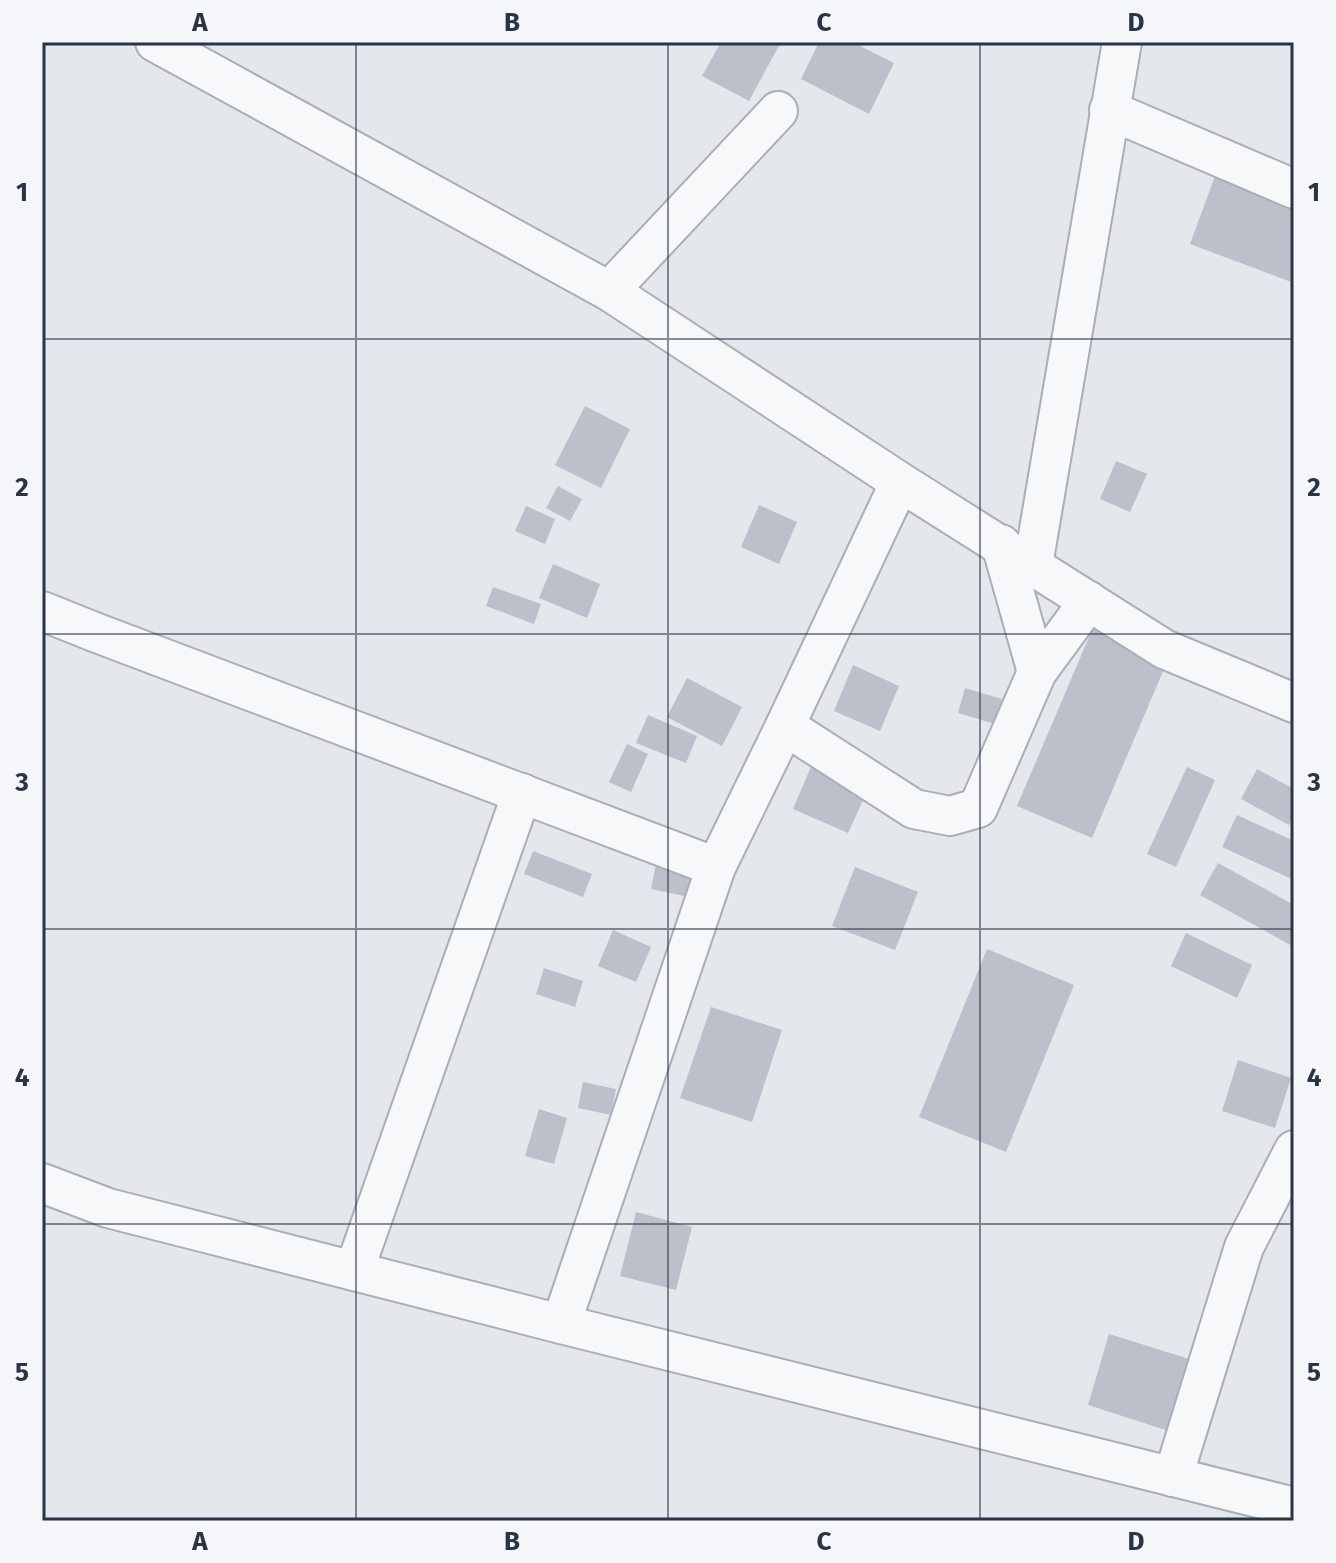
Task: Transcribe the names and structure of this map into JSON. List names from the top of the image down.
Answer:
{
  "grid": {
    "columns": [
      "A",
      "B",
      "C",
      "D"
    ],
    "rows": [
      "1",
      "2",
      "3",
      "4",
      "5"
    ]
  }
}
